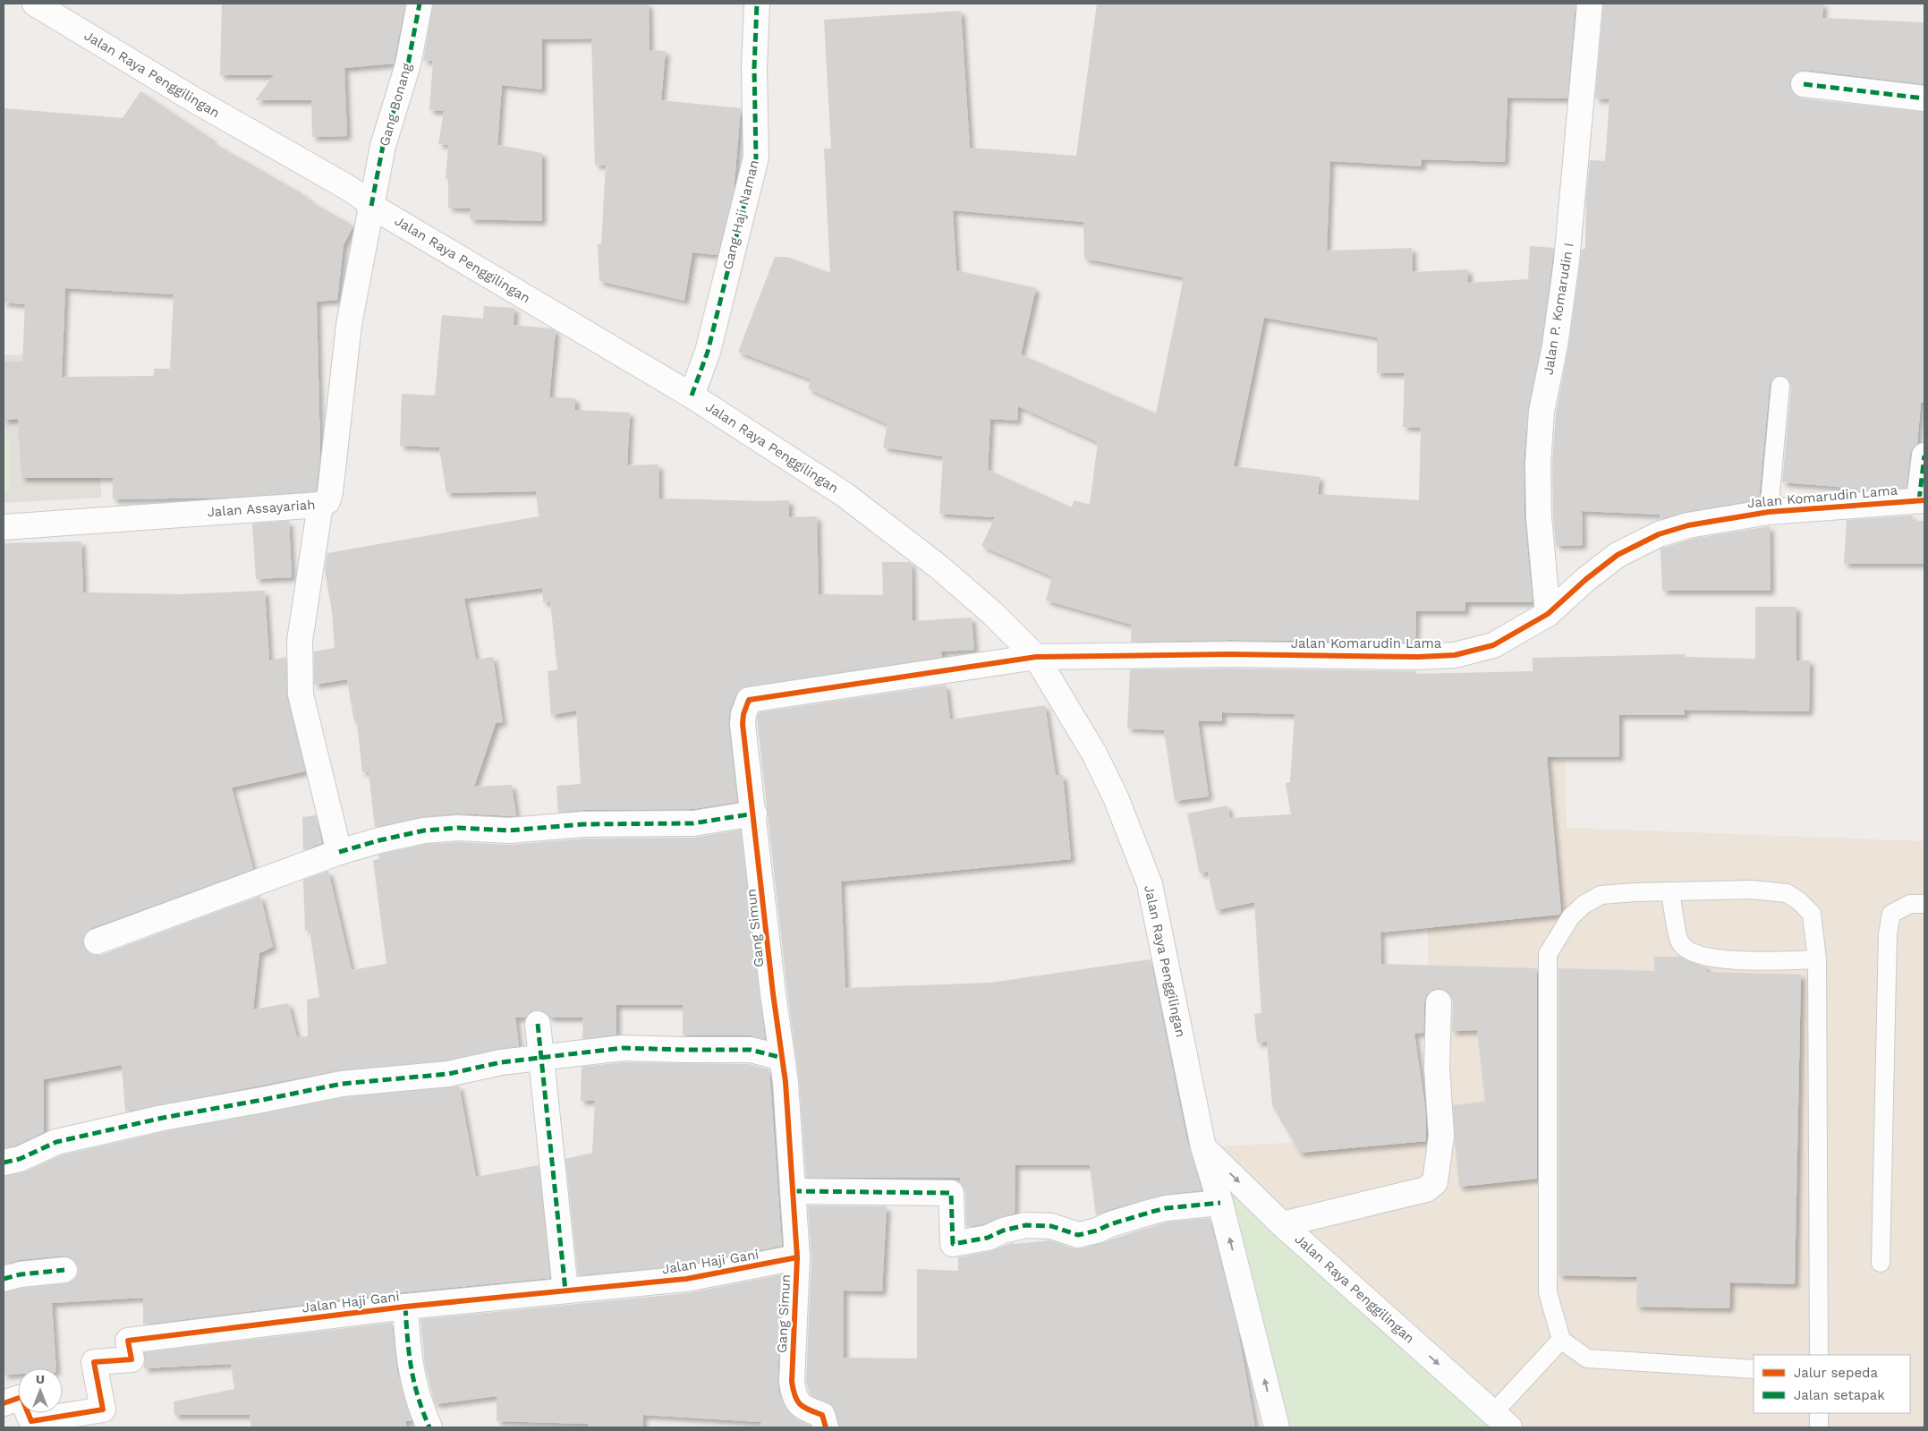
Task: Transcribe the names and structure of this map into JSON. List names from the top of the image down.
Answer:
{
  "streets": {
    "street": [
      "Jalan Raya Penggilingan",
      "Gang Bonang",
      "Gang Haji Naman",
      "Jalan P. Komarudin I",
      "Jalan Komarudin Lama",
      "Jalan Assayariah",
      "Gang Simun",
      "Jalan Haji Gani"
    ]
  },
  "crossings": [
    ["Jalan Raya Penggilingan", "Gang Bonang"],
    ["Jalan Raya Penggilingan", "Gang Haji Naman"],
    ["Jalan Raya Penggilingan", "Jalan Komarudin Lama"],
    ["Jalan Raya Penggilingan", "Jalan Assayariah"],
    ["Jalan Raya Penggilingan", "Gang Simun"],
    ["Gang Bonang", "Jalan Assayariah"],
    ["Jalan P. Komarudin I", "Jalan Komarudin Lama"],
    ["Jalan Komarudin Lama", "Gang Simun"],
    ["Gang Simun", "Jalan Haji Gani"]
  ],
  "legend": ["Jalur sepeda", "Jalan setapak"],
  "north": "top"
}
